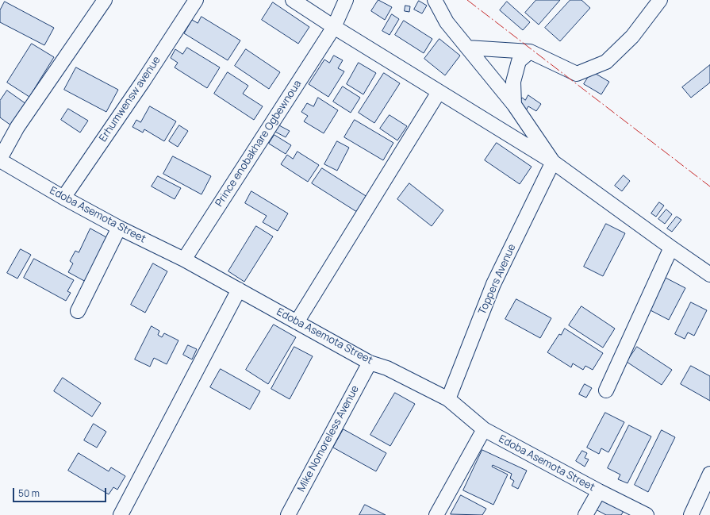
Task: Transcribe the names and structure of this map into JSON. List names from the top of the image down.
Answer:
{
  "streets": {
    "street": [
      "Erhumwensw avenue",
      "Prince enobakhare Ogbewnoua",
      "Edoba Asemota Street",
      "Toppers Avenue",
      "Mike Nomoreless Avenue"
    ]
  },
  "crossings": [
    ["Erhumwensw avenue", "Edoba Asemota Street"],
    ["Prince enobakhare Ogbewnoua", "Edoba Asemota Street"],
    ["Edoba Asemota Street", "Toppers Avenue"],
    ["Edoba Asemota Street", "Mike Nomoreless Avenue"]
  ],
  "scale_bar": "50 m"
}
